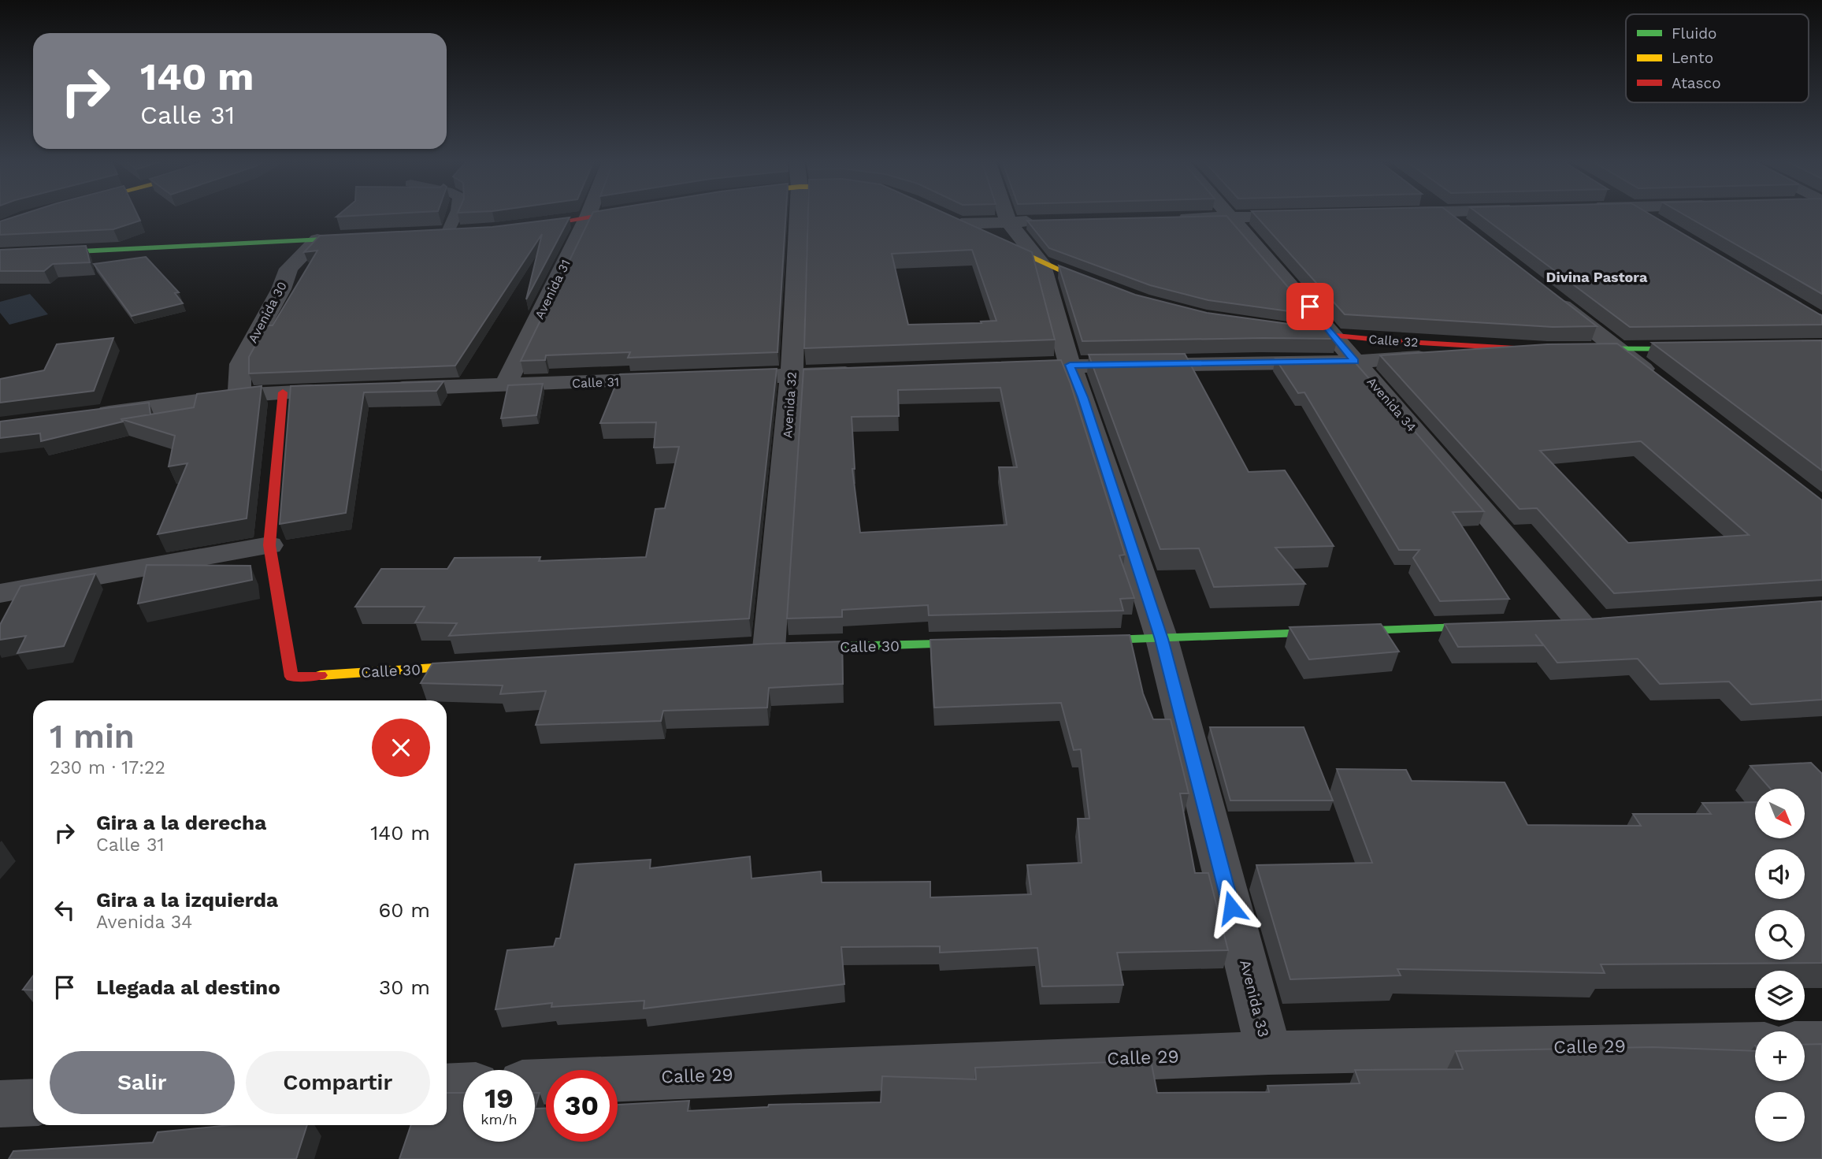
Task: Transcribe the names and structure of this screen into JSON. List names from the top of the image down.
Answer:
{
  "streets": {
    "main road": ["Calle 32", "Calle 30"],
    "street": [
      "Avenida 31",
      "Avenida 30",
      "Calle 31",
      "Avenida 34",
      "Avenida 32",
      "Avenida 33",
      "Calle 29"
    ]
  },
  "crossings": [
    ["Avenida 31", "Calle 31"],
    ["Calle 32", "Avenida 34"],
    ["Avenida 32", "Calle 30"],
    ["Avenida 33", "Calle 29"]
  ],
  "districts": ["Divina Pastora"],
  "legend": ["Fluido", "Lento", "Atasco"],
  "north": "bottom right",
  "page": {
    "turn": ["140 m", "Calle 31"],
    "heading": ["1 min", "230 m · 17:22"],
    "map_buttons": ["+", "−"],
    "list": [
      {
        "name": "Gira a la derecha",
        "note": "Calle 31",
        "value": "140 m"
      },
      {
        "name": "Gira a la izquierda",
        "note": "Avenida 34",
        "value": "60 m"
      },
      {
        "name": "Llegada al destino",
        "value": "30 m"
      }
    ],
    "buttons": ["Salir", "Compartir"],
    "speed": "19 km/h",
    "limit": "30"
  }
}
